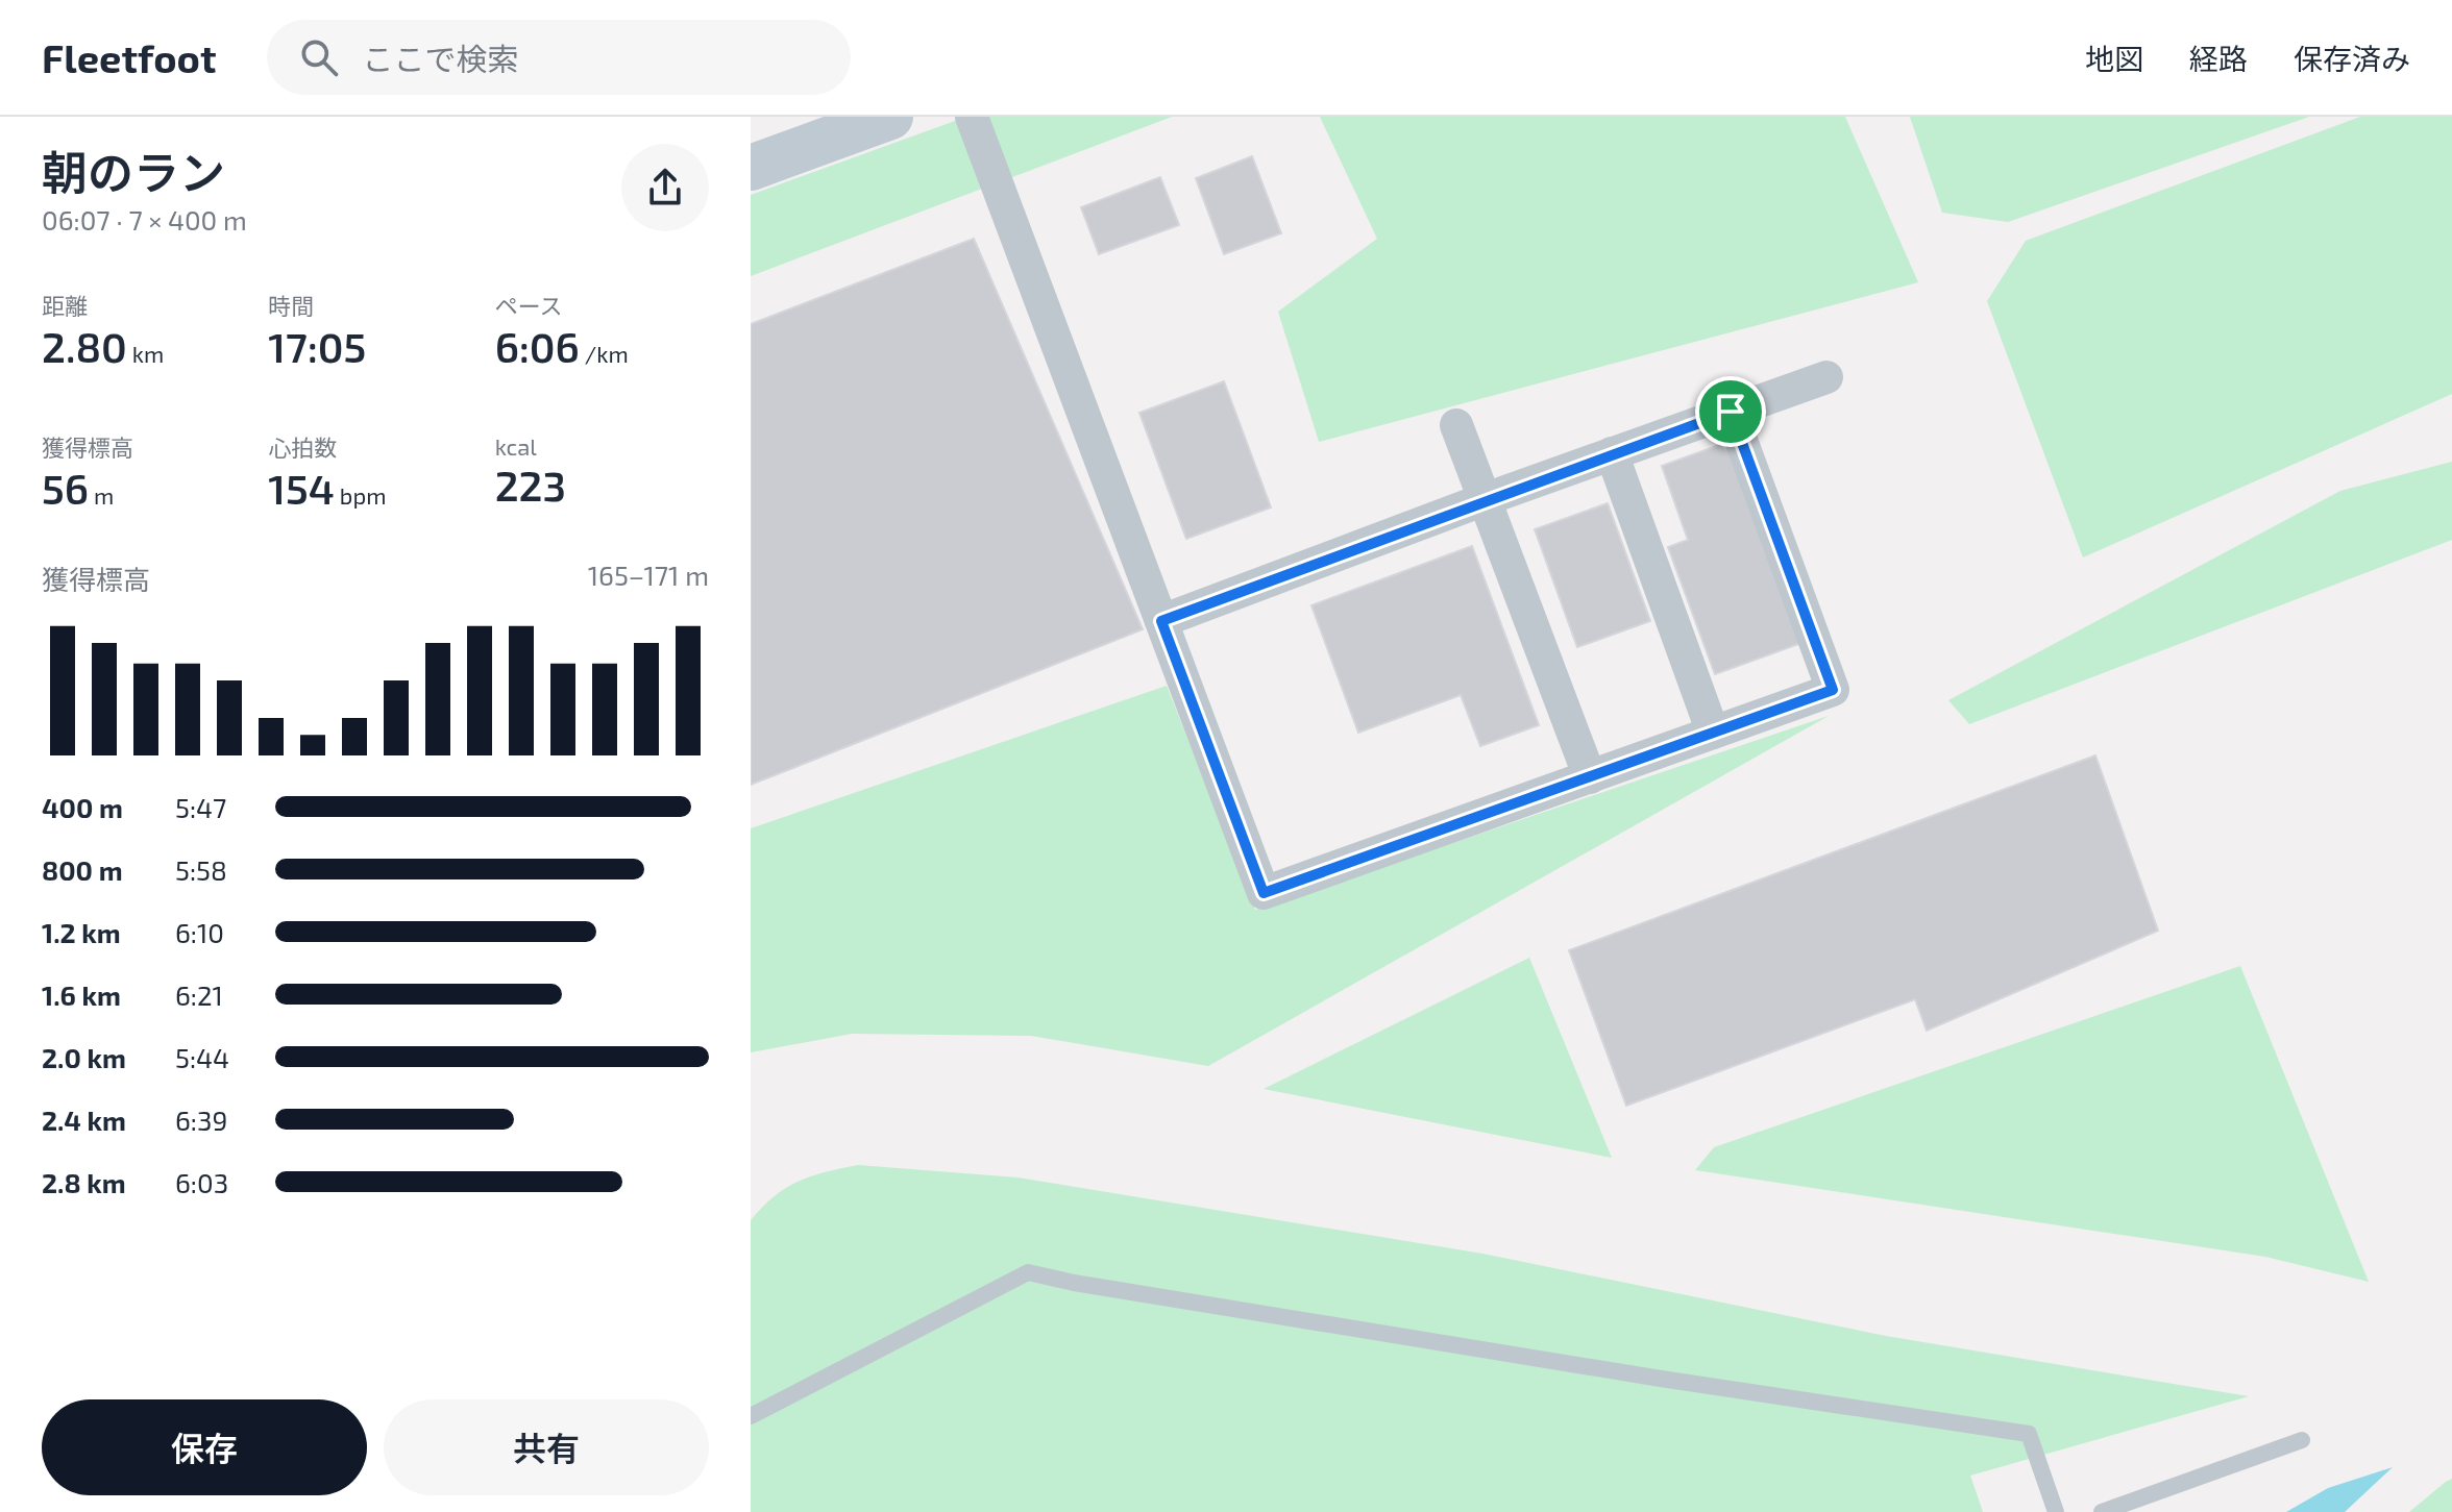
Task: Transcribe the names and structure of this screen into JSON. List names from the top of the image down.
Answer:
{
  "page": {
    "header": "Fleetfoot",
    "search": "ここで検索",
    "nav": ["地図", "経路", "保存済み"],
    "heading": ["朝のラン", "06:07 · 7 × 400 m"],
    "stats": [
      ["距離", "2.80 km"],
      ["時間", "17:05"],
      ["ペース", "6:06 /km"],
      ["獲得標高", "56 m"],
      ["心拍数", "154 bpm"],
      ["kcal", "223"]
    ],
    "chart": ["獲得標高", "165–171 m"],
    "list": [
      {
        "name": "400 m",
        "note": "5:47"
      },
      {
        "name": "800 m",
        "note": "5:58"
      },
      {
        "name": "1.2 km",
        "note": "6:10"
      },
      {
        "name": "1.6 km",
        "note": "6:21"
      },
      {
        "name": "2.0 km",
        "note": "5:44"
      },
      {
        "name": "2.4 km",
        "note": "6:39"
      },
      {
        "name": "2.8 km",
        "note": "6:03"
      }
    ],
    "buttons": ["保存", "共有"]
  }
}
